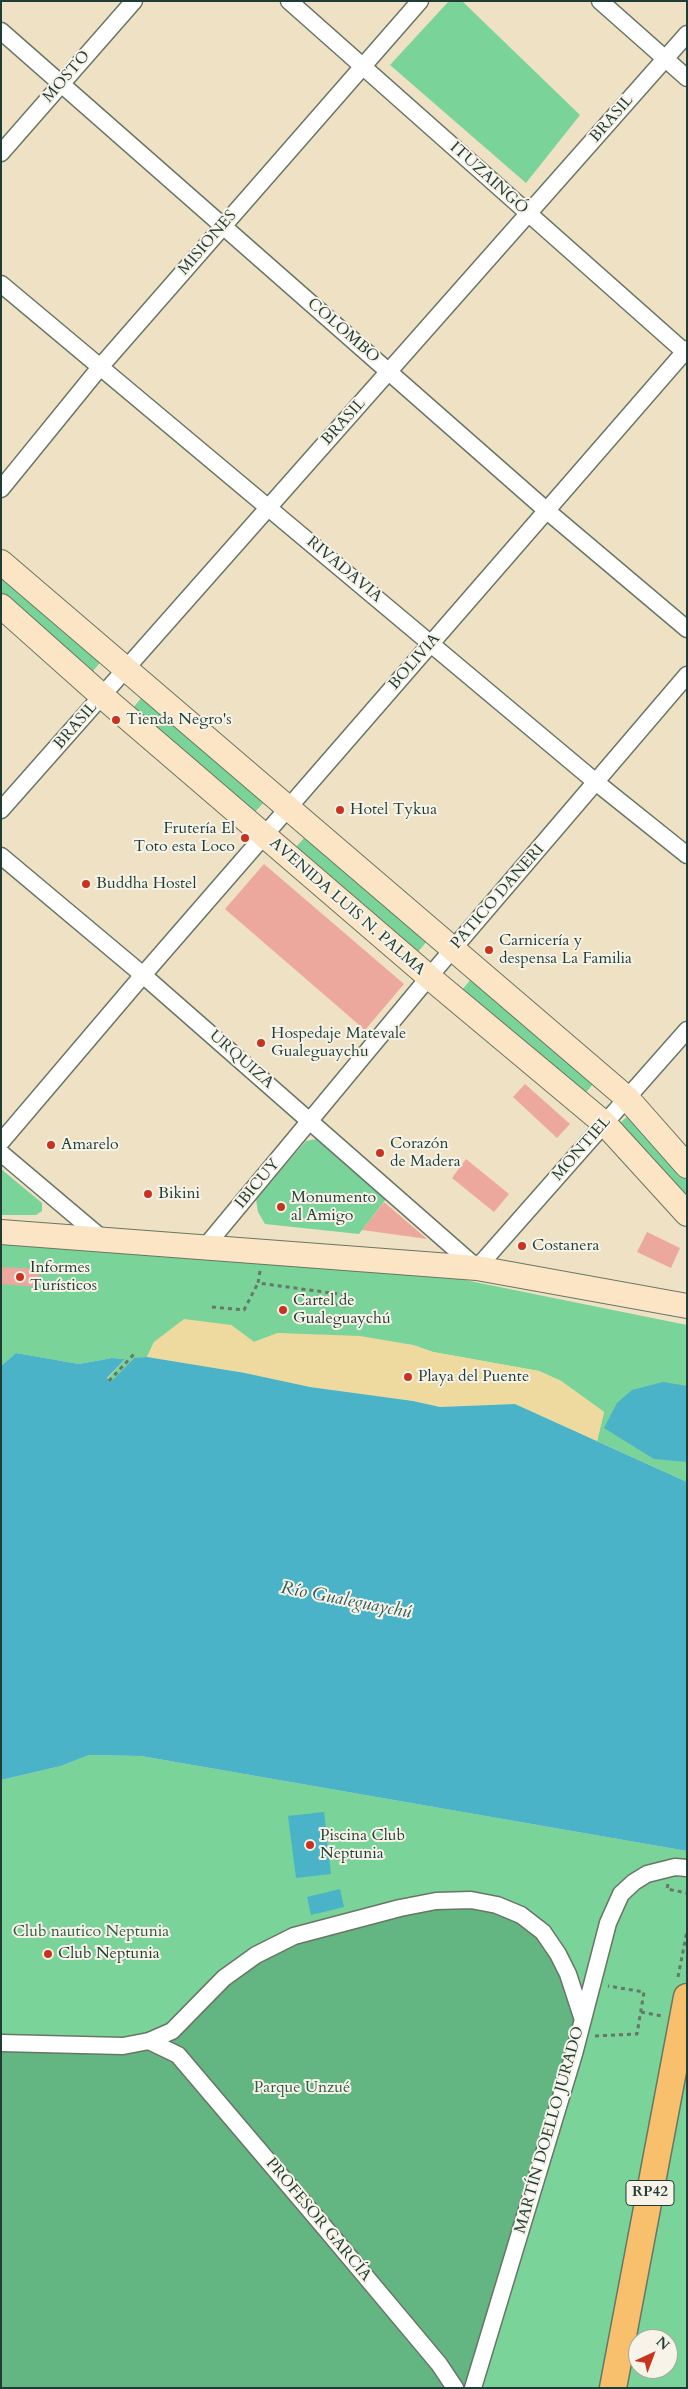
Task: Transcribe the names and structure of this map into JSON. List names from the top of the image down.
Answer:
{
  "streets": {
    "main road": ["AVENIDA LUIS N. PALMA", "RP42"],
    "street": [
      "MOSTO",
      "BRASIL",
      "ITUZAINGÓ",
      "MISIONES",
      "COLOMBO",
      "RIVADAVIA",
      "BOLIVIA",
      "PATICO DANERI",
      "URQUIZA",
      "MONTIEL",
      "IBICUY",
      "MARTÍN DOELLO JURADO",
      "PROFESOR GARCÍA"
    ]
  },
  "crossings": [
    ["MOSTO", "COLOMBO"],
    ["BRASIL", "ITUZAINGÓ"],
    ["BRASIL", "COLOMBO"],
    ["BRASIL", "RIVADAVIA"],
    ["BRASIL", "AVENIDA LUIS N. PALMA"],
    ["ITUZAINGÓ", "MISIONES"],
    ["ITUZAINGÓ", "BOLIVIA"],
    ["MISIONES", "COLOMBO"],
    ["MISIONES", "RIVADAVIA"],
    ["COLOMBO", "BOLIVIA"],
    ["RIVADAVIA", "BOLIVIA"],
    ["RIVADAVIA", "PATICO DANERI"],
    ["BOLIVIA", "AVENIDA LUIS N. PALMA"],
    ["BOLIVIA", "URQUIZA"],
    ["PATICO DANERI", "AVENIDA LUIS N. PALMA"],
    ["PATICO DANERI", "URQUIZA"],
    ["PATICO DANERI", "IBICUY"],
    ["AVENIDA LUIS N. PALMA", "MONTIEL"],
    ["URQUIZA", "MONTIEL"],
    ["URQUIZA", "IBICUY"]
  ],
  "water": ["Río Gualeguaychú"],
  "parks": ["Club nautico Neptunia", "Parque Unzué"],
  "places": [
    "Tienda Negro's",
    "Hotel Tykua",
    "Frutería El Toto esta Loco",
    "Buddha Hostel",
    "Carnicería y despensa La Familia",
    "Hospedaje Matevale Gualeguaychu",
    "Amarelo",
    "Corazón de Madera",
    "Bikini",
    "Monumento al Amigo",
    "Costanera",
    "Informes Turísticos",
    "Cartel de Gualeguaychú",
    "Playa del Puente",
    "Piscina Club Neptunia",
    "Club Neptunia"
  ],
  "north": "top right"
}
